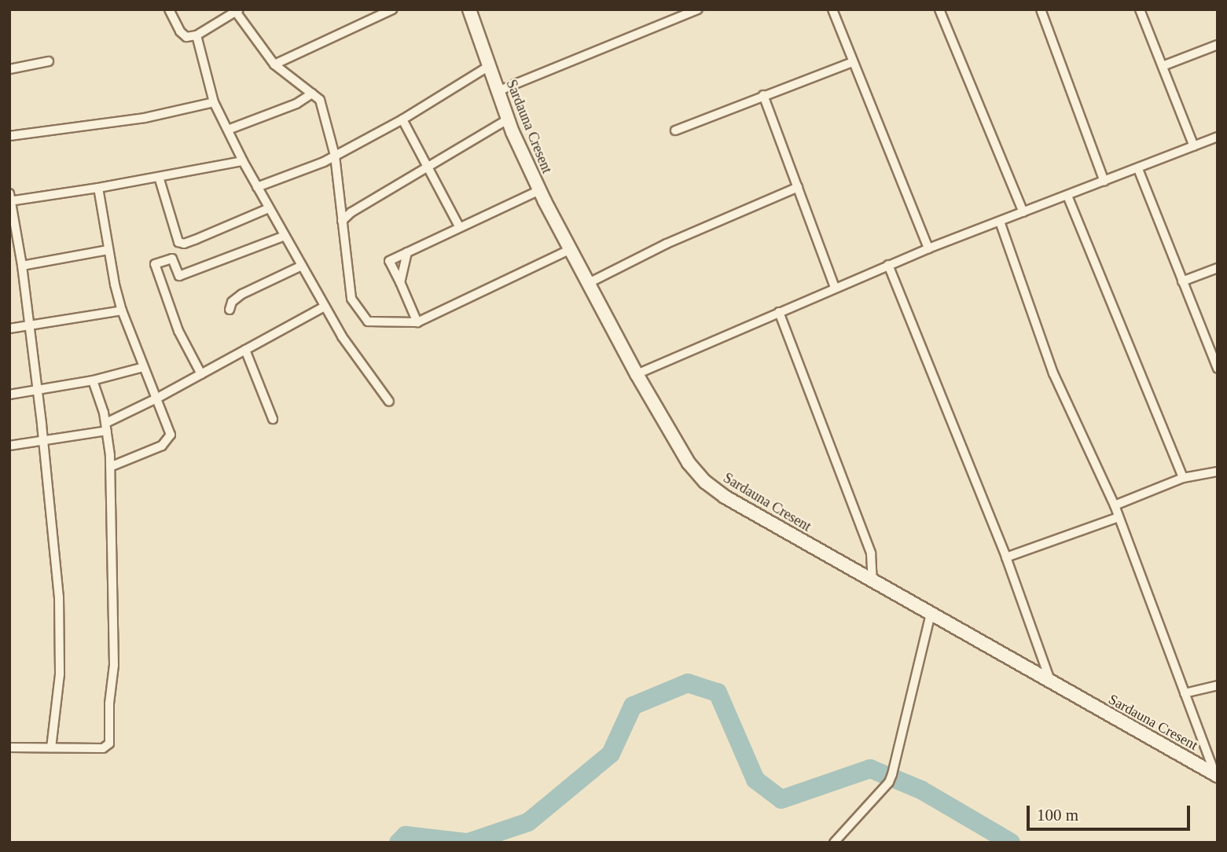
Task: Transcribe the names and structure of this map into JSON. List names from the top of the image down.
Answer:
{
  "streets": {
    "street": ["Sardauna Cresent"]
  },
  "scale_bar": "100 m"
}
